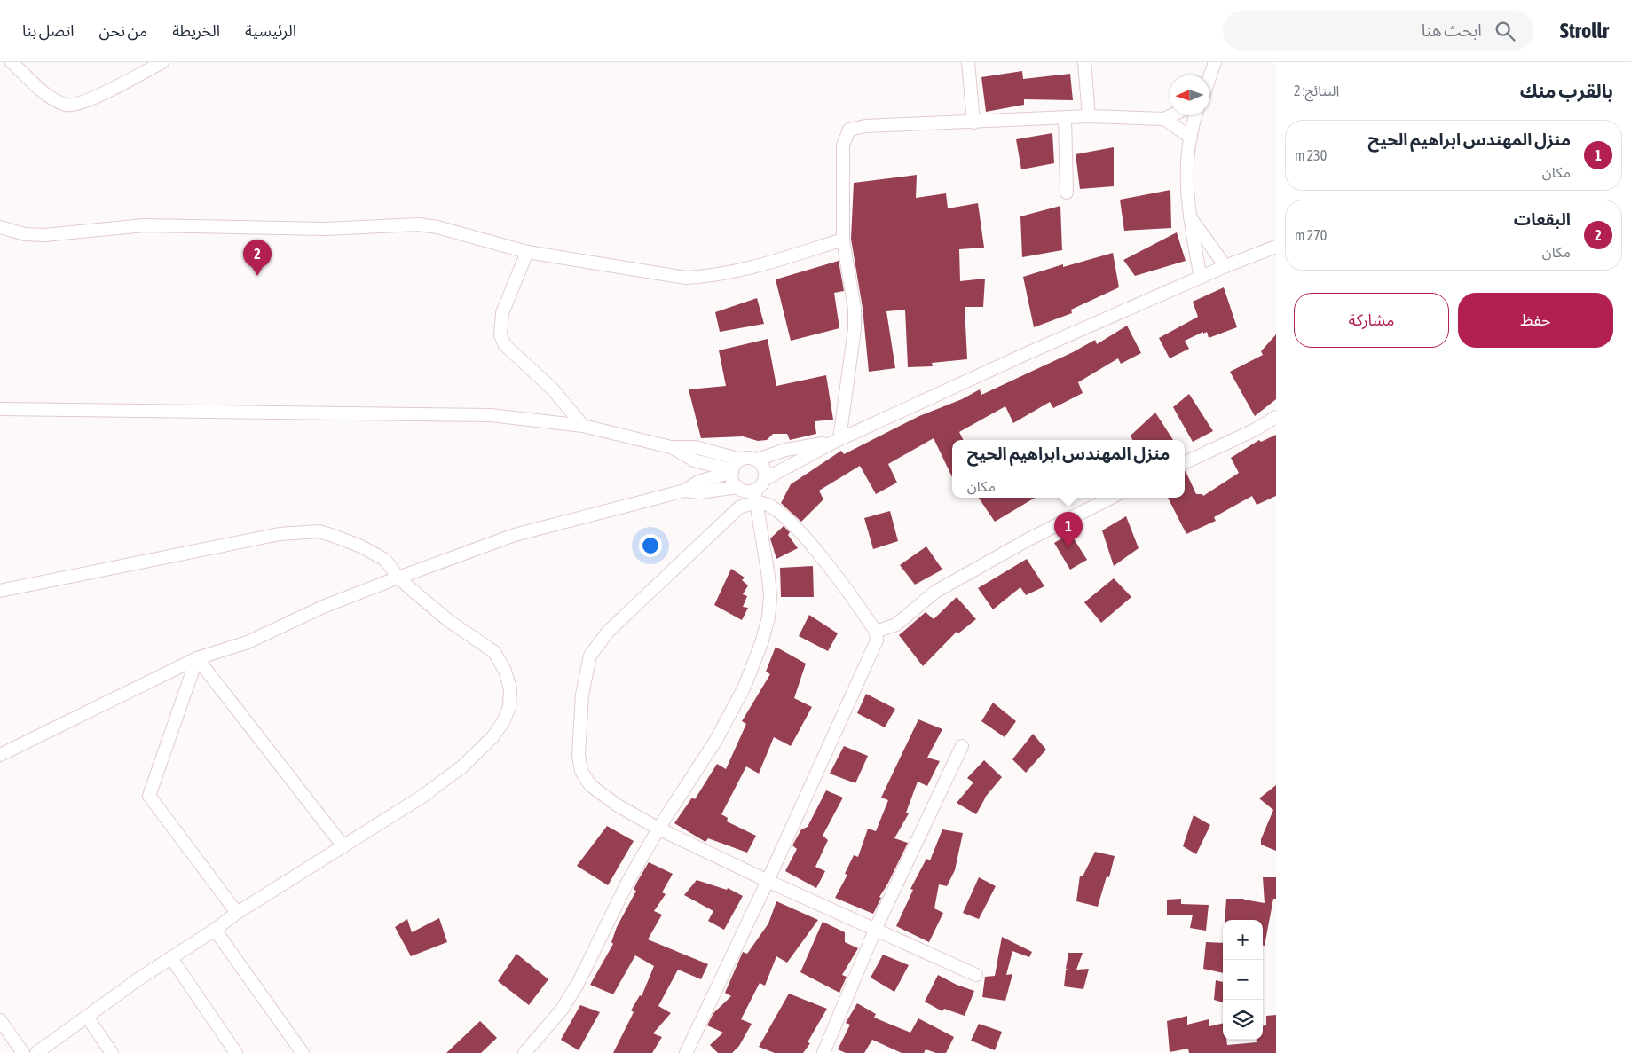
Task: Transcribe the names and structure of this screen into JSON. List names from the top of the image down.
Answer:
{
  "north": "left",
  "page": {
    "header": "Strollr",
    "search": "ابحث هنا",
    "nav": [
      "الرئيسية",
      "الخريطة",
      "من نحن",
      "اتصل بنا"
    ],
    "heading": ["بالقرب منك", "النتائج: 2"],
    "list": [
      {
        "mark": "1",
        "name": "منزل المهندس ابراهيم الحيح",
        "note": "مكان",
        "value": "230 m"
      },
      {
        "mark": "2",
        "name": "البقعات",
        "note": "مكان",
        "value": "270 m"
      }
    ],
    "pins": ["2", "1"],
    "buttons": ["حفظ", "مشاركة"],
    "popup": ["منزل المهندس ابراهيم الحيح", "مكان"],
    "map_buttons": ["+", "−"]
  }
}
